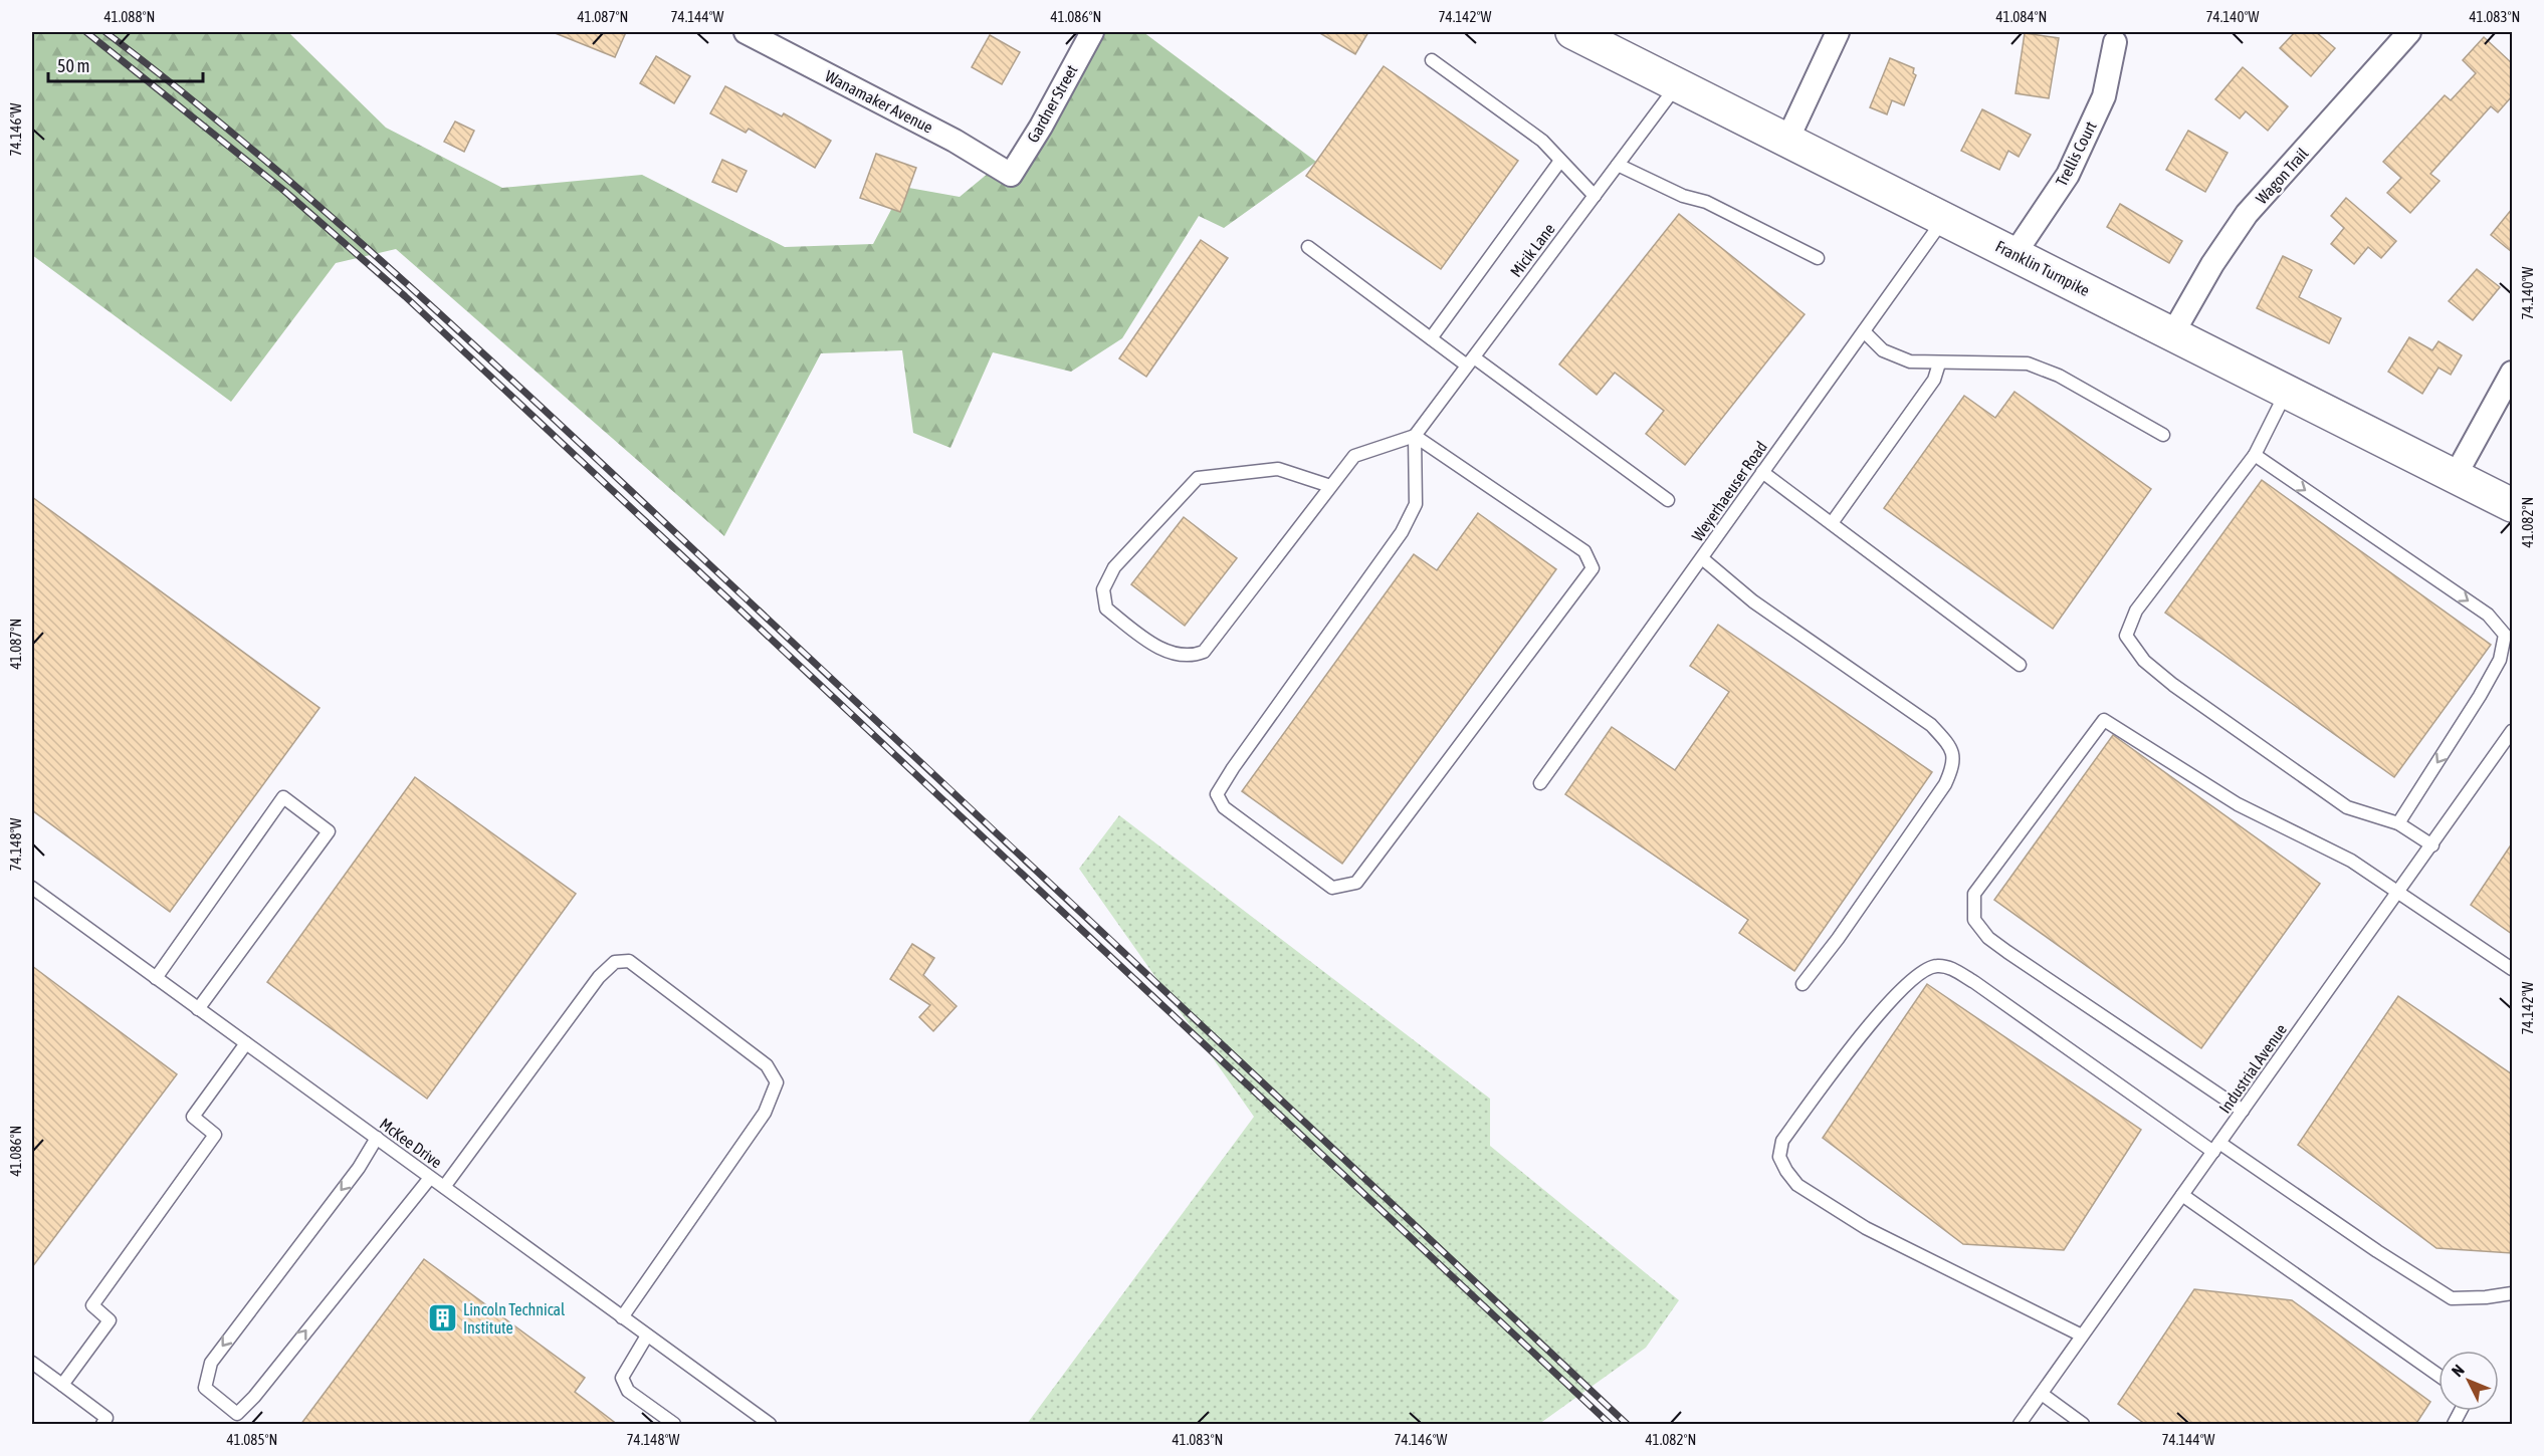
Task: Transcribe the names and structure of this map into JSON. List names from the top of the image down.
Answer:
{
  "streets": {
    "main road": ["Franklin Turnpike"],
    "street": [
      "Wanamaker Avenue",
      "Gardner Street",
      "Trellis Court",
      "Wagon Trail"
    ],
    "lane": [
      "Micik Lane",
      "Weyerhaeuser Road",
      "Industrial Avenue",
      "McKee Drive"
    ]
  },
  "crossings": [
    ["Wanamaker Avenue", "Gardner Street"],
    ["Trellis Court", "Franklin Turnpike"],
    ["Wagon Trail", "Franklin Turnpike"],
    ["Micik Lane", "Franklin Turnpike"],
    ["Franklin Turnpike", "Weyerhaeuser Road"]
  ],
  "places": {
    "building": ["Lincoln Technical Institute"]
  },
  "scale_bar": "50 m",
  "north": "top left",
  "coordinates": [
    "41.088°N",
    "41.087°N",
    "74.144°W",
    "41.086°N",
    "74.142°W",
    "41.084°N",
    "74.140°W",
    "41.083°N",
    "74.146°W",
    "41.082°N",
    "74.148°W",
    "41.085°N"
  ]
}
